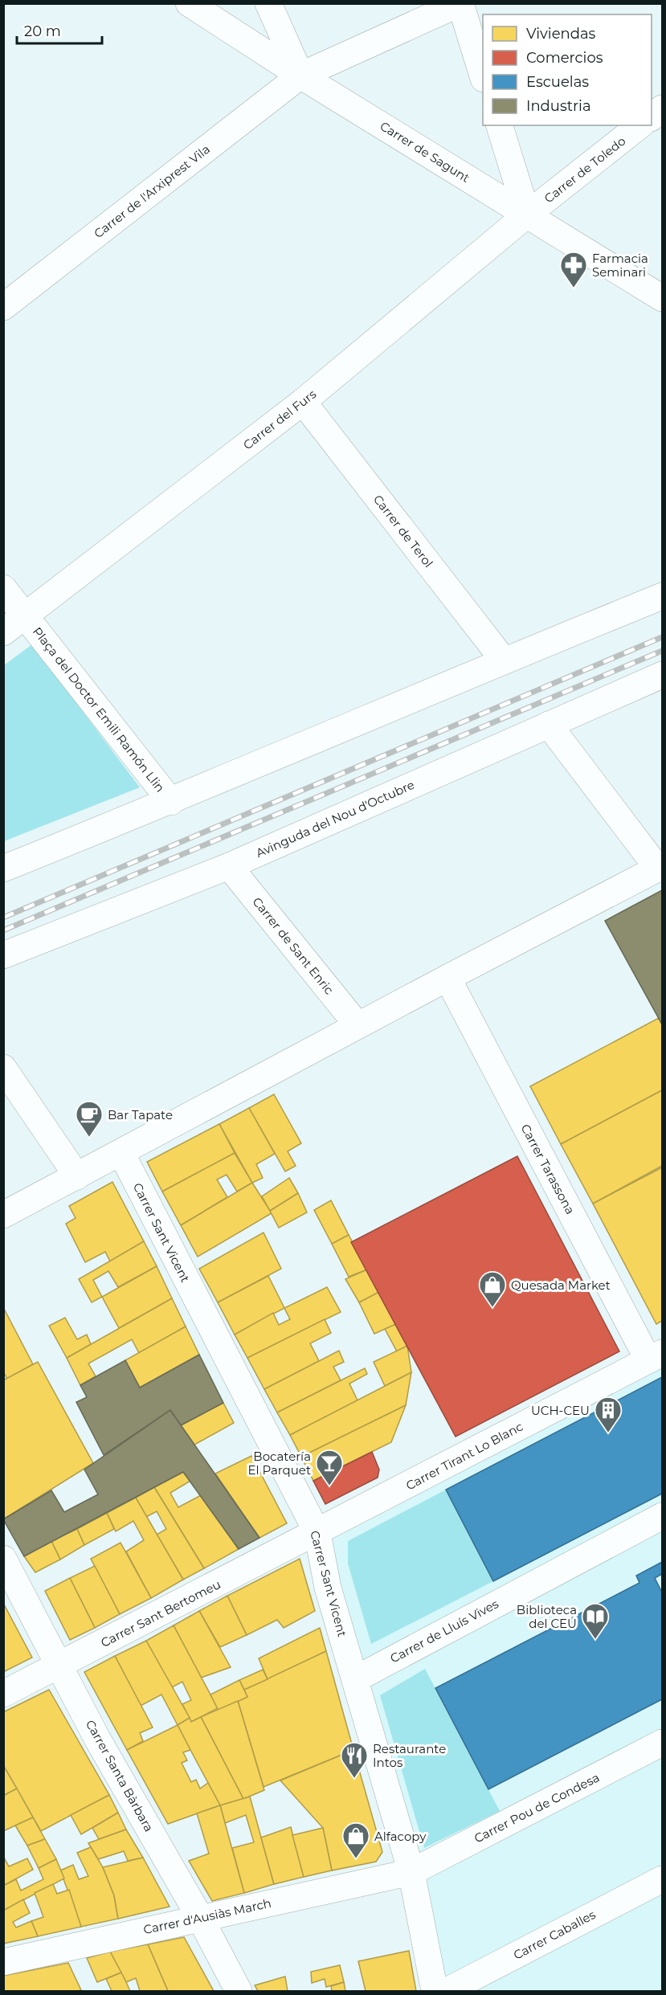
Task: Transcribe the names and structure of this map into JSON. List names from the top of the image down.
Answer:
{
  "streets": {
    "street": [
      "Carrer de Sagunt",
      "Carrer de Toledo",
      "Carrer de l'Arxiprest Vila",
      "Carrer del Furs",
      "Carrer de Terol",
      "Plaça del Doctor Emili Ramón Llin",
      "Avinguda del Nou d'Octubre",
      "Carrer de Sant Enric",
      "Carrer Tarassona",
      "Carrer Sant Vicent",
      "Carrer Tirant Lo Blanc",
      "Carrer Sant Bertomeu",
      "Carrer de Lluís Vives",
      "Carrer Santa Bàrbara",
      "Carrer Pou de Condesa",
      "Carrer d'Ausiàs March",
      "Carrer Caballes"
    ]
  },
  "crossings": [
    ["Carrer de Sagunt", "Carrer de Toledo"],
    ["Carrer de Sagunt", "Carrer de l'Arxiprest Vila"],
    ["Carrer de Sagunt", "Carrer del Furs"],
    ["Carrer de Toledo", "Carrer del Furs"],
    ["Carrer del Furs", "Carrer de Terol"],
    ["Carrer del Furs", "Plaça del Doctor Emili Ramón Llin"],
    ["Avinguda del Nou d'Octubre", "Carrer de Sant Enric"],
    ["Carrer Tarassona", "Carrer Tirant Lo Blanc"],
    ["Carrer Sant Vicent", "Carrer Tirant Lo Blanc"],
    ["Carrer Sant Vicent", "Carrer Sant Bertomeu"],
    ["Carrer Sant Vicent", "Carrer de Lluís Vives"],
    ["Carrer Sant Vicent", "Carrer Pou de Condesa"],
    ["Carrer Sant Vicent", "Carrer d'Ausiàs March"],
    ["Carrer Tirant Lo Blanc", "Carrer Sant Bertomeu"],
    ["Carrer Sant Bertomeu", "Carrer Santa Bàrbara"],
    ["Carrer Santa Bàrbara", "Carrer d'Ausiàs March"],
    ["Carrer Pou de Condesa", "Carrer d'Ausiàs March"]
  ],
  "places": {
    "pharmacy": ["Farmacia Seminari"],
    "cafe": ["Bar Tapate"],
    "shop": ["Quesada Market", "Alfacopy"],
    "building": ["UCH-CEU"],
    "bar": ["Bocatería El Parquet"],
    "library": ["Biblioteca del CEU"],
    "restaurant": ["Restaurante Intos"]
  },
  "legend": [
    "Viviendas",
    "Comercios",
    "Escuelas",
    "Industria"
  ],
  "scale_bar": "20 m"
}
